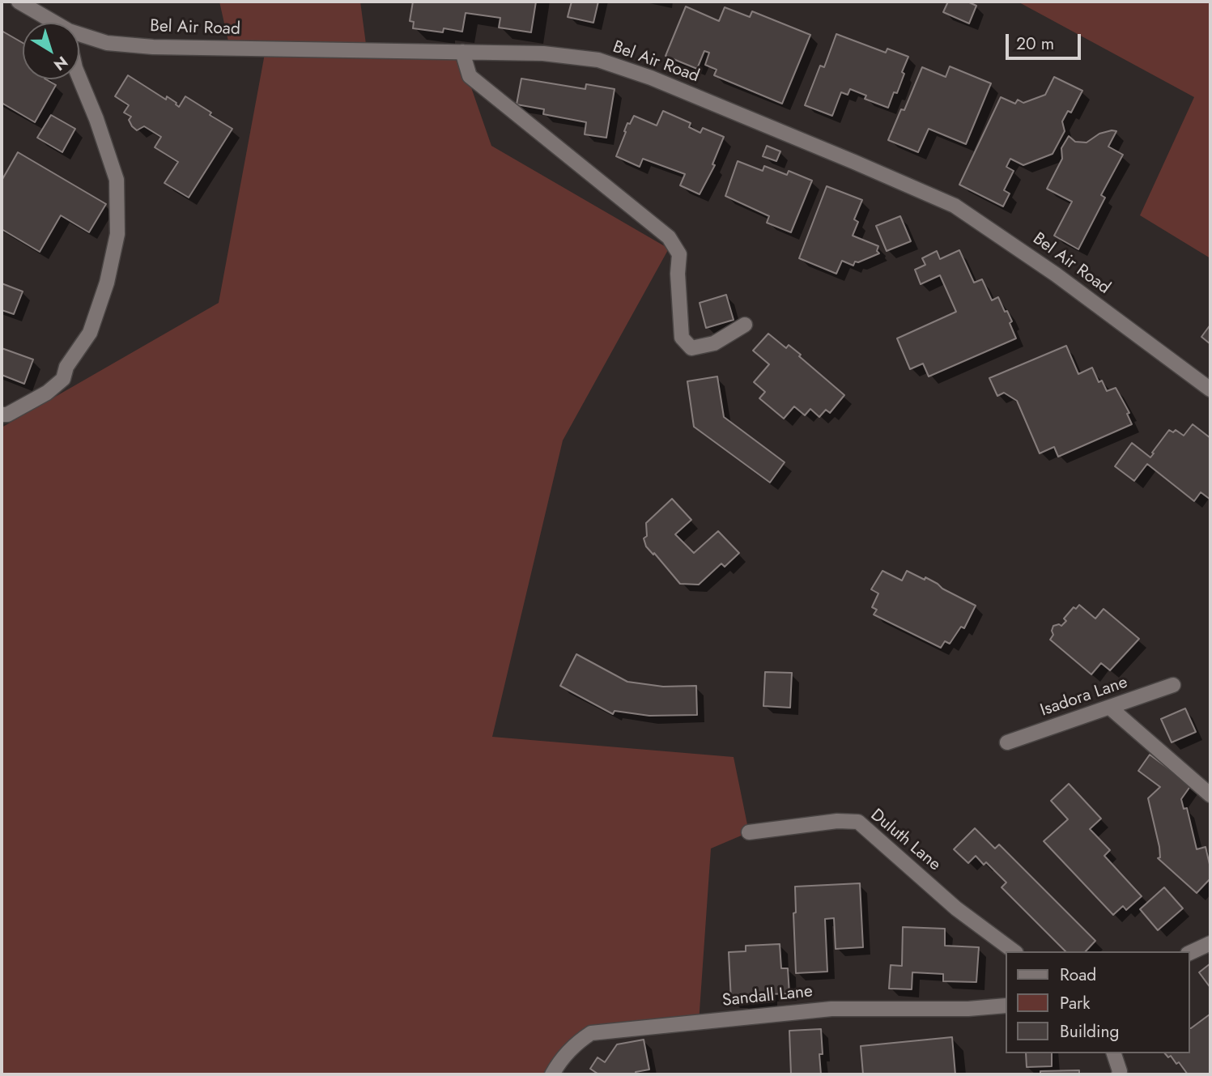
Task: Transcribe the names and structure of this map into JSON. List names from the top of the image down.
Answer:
{
  "streets": {
    "street": [
      "Bel Air Road",
      "Isadora Lane",
      "Duluth Lane",
      "Sandall Lane"
    ]
  },
  "legend": ["Road", "Park", "Building"],
  "scale_bar": "20 m",
  "north": "bottom right"
}
